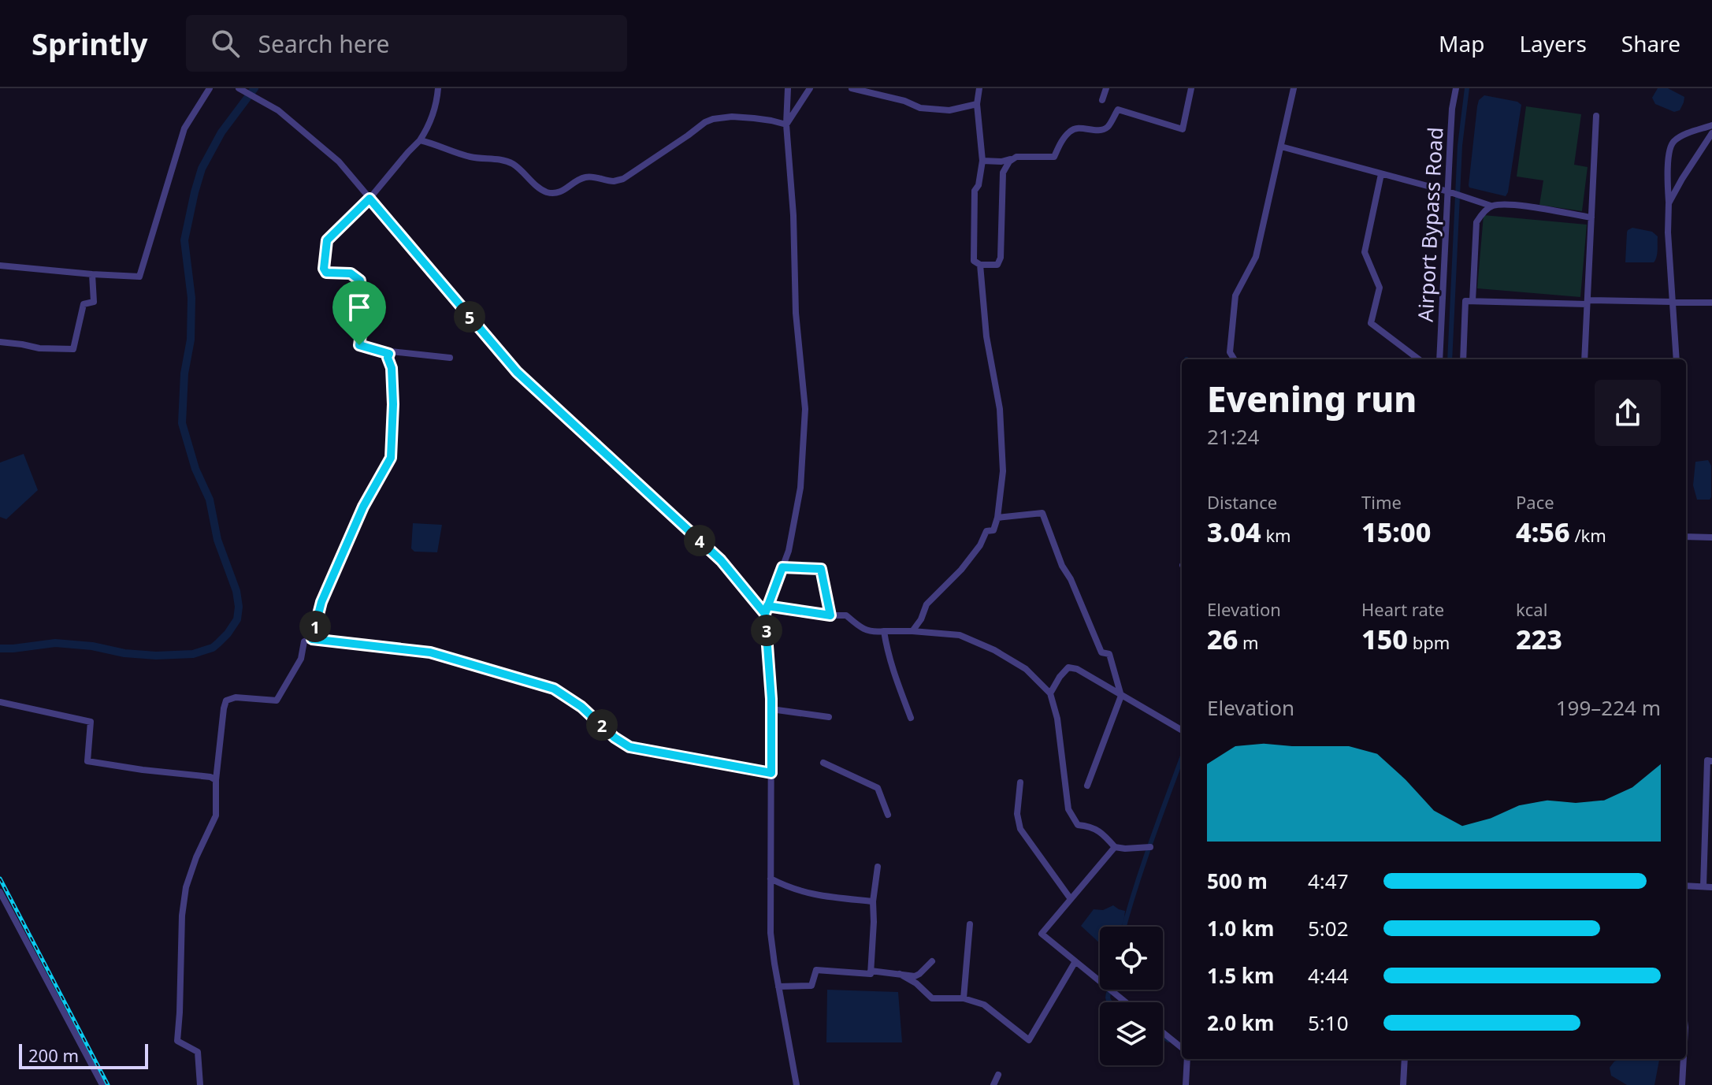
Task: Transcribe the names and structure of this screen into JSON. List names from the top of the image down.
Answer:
{
  "streets": {
    "street": ["Airport Bypass Road"]
  },
  "scale_bar": "200 m",
  "page": {
    "header": "Sprintly",
    "search": "Search here",
    "nav": ["Map", "Layers", "Share"],
    "pins": [
      "5",
      "4",
      "1",
      "3",
      "2"
    ],
    "heading": ["Evening run", "21:24"],
    "stats": [
      ["Distance", "3.04 km"],
      ["Time", "15:00"],
      ["Pace", "4:56 /km"],
      ["Elevation", "26 m"],
      ["Heart rate", "150 bpm"],
      ["kcal", "223"]
    ],
    "chart": ["Elevation", "199–224 m"],
    "list": [
      {
        "name": "500 m",
        "note": "4:47"
      },
      {
        "name": "1.0 km",
        "note": "5:02"
      },
      {
        "name": "1.5 km",
        "note": "4:44"
      },
      {
        "name": "2.0 km",
        "note": "5:10"
      }
    ],
    "scale": "200 m"
  }
}
